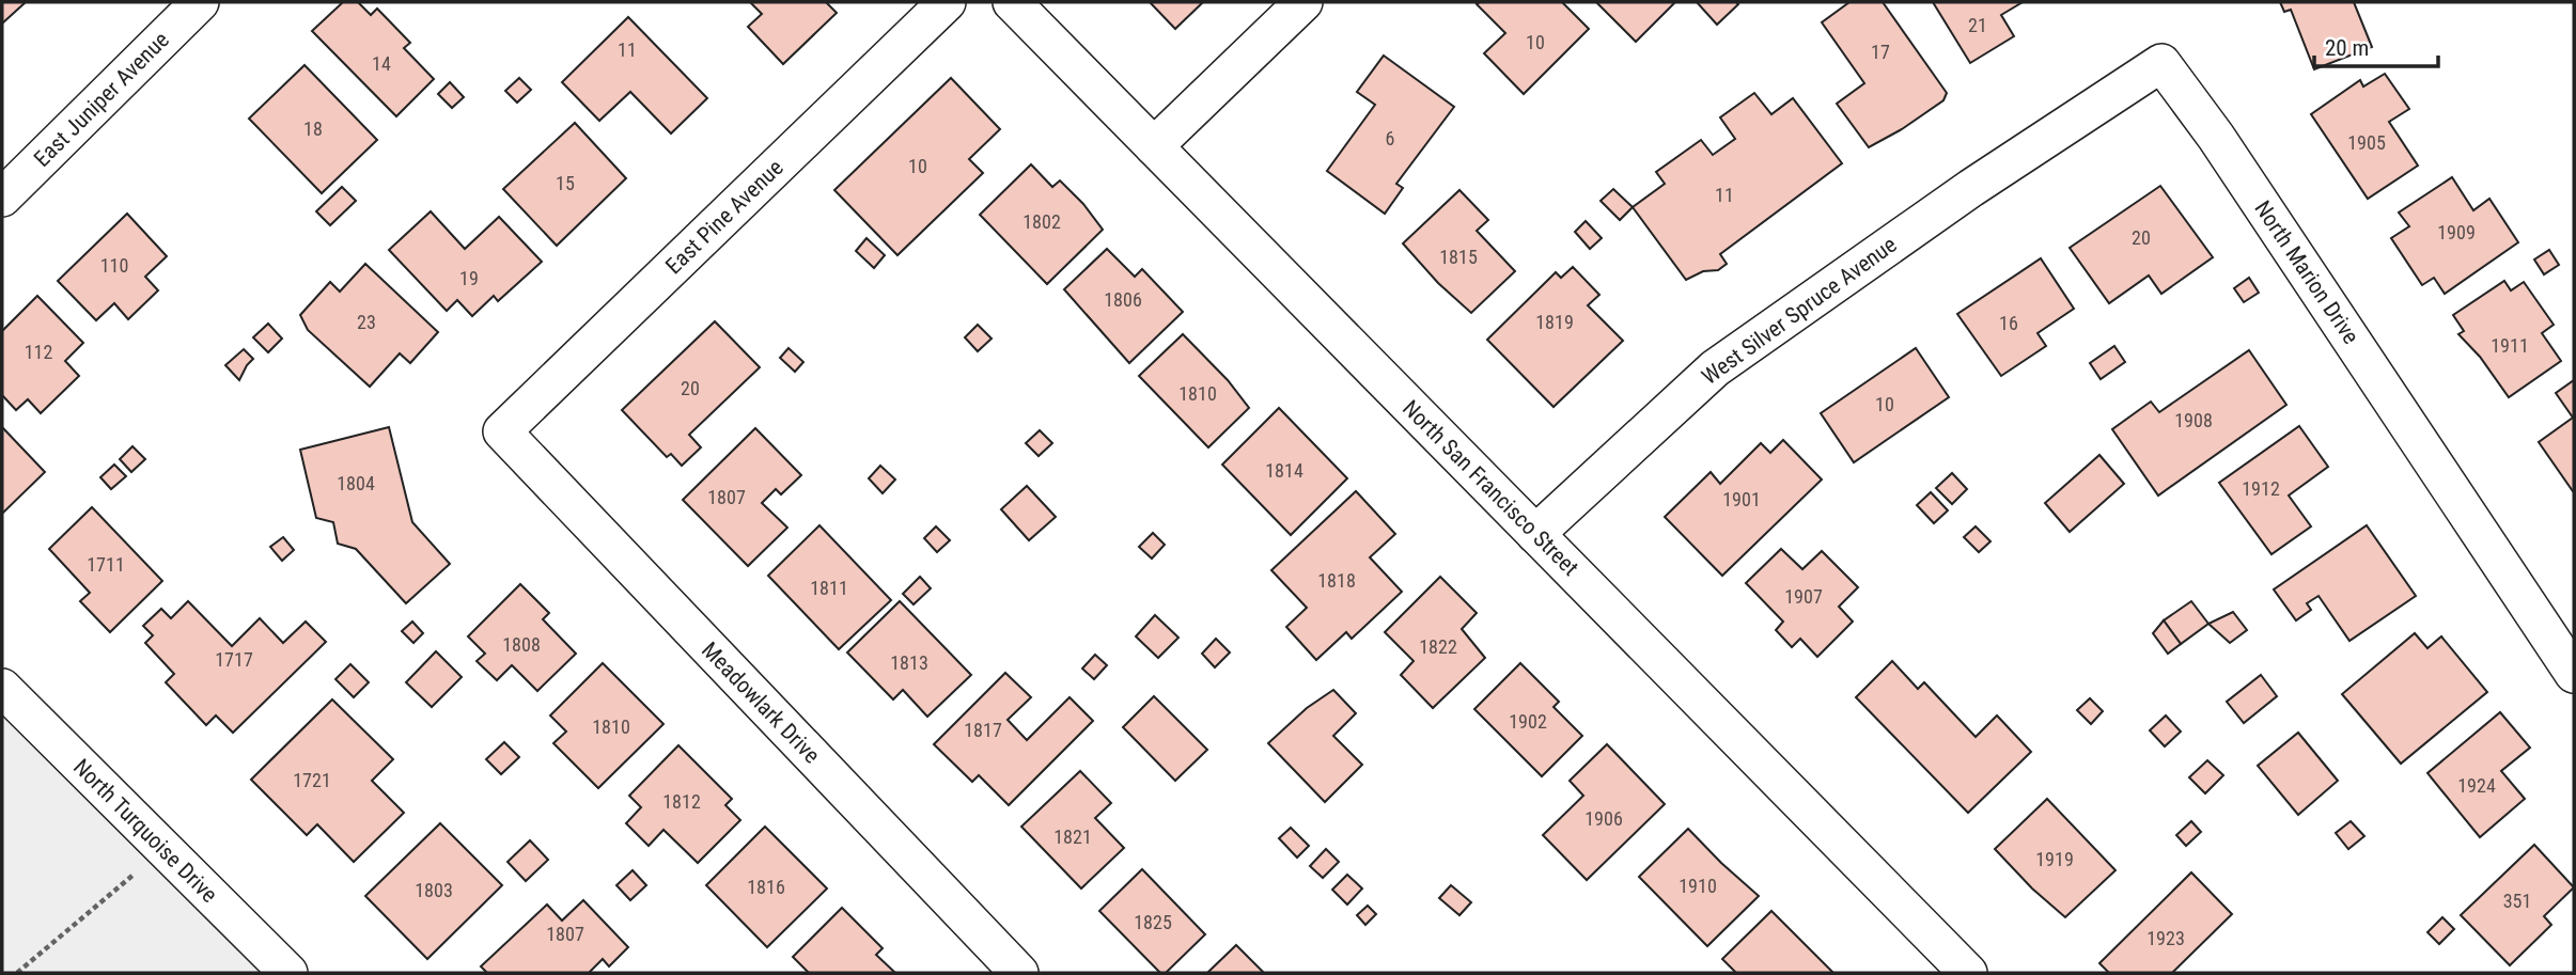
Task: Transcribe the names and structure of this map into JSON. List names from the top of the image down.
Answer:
{
  "streets": {
    "street": [
      "East Juniper Avenue",
      "East Pine Avenue",
      "North Marion Drive",
      "West Silver Spruce Avenue",
      "North San Francisco Street",
      "Meadowlark Drive",
      "North Turquoise Drive"
    ]
  },
  "crossings": [
    ["East Pine Avenue", "Meadowlark Drive"],
    ["North Marion Drive", "West Silver Spruce Avenue"],
    ["West Silver Spruce Avenue", "North San Francisco Street"]
  ],
  "house_numbers": [
    "21",
    "10",
    "11",
    "17",
    "14",
    "18",
    "6",
    "1905",
    "10",
    "15",
    "11",
    "1802",
    "1909",
    "20",
    "1815",
    "110",
    "19",
    "1806",
    "23",
    "1819",
    "16",
    "1911",
    "112",
    "20",
    "1810",
    "10",
    "1908",
    "1814",
    "1804",
    "1912",
    "1807",
    "1901",
    "1711",
    "1818",
    "1811",
    "1907",
    "1808",
    "1822",
    "1717",
    "1813",
    "1902",
    "1810",
    "1817",
    "1721",
    "1924",
    "1812",
    "1906",
    "1821",
    "1919",
    "1910",
    "1816",
    "1803",
    "351",
    "1825",
    "1807",
    "1923"
  ],
  "scale_bar": "20 m"
}
